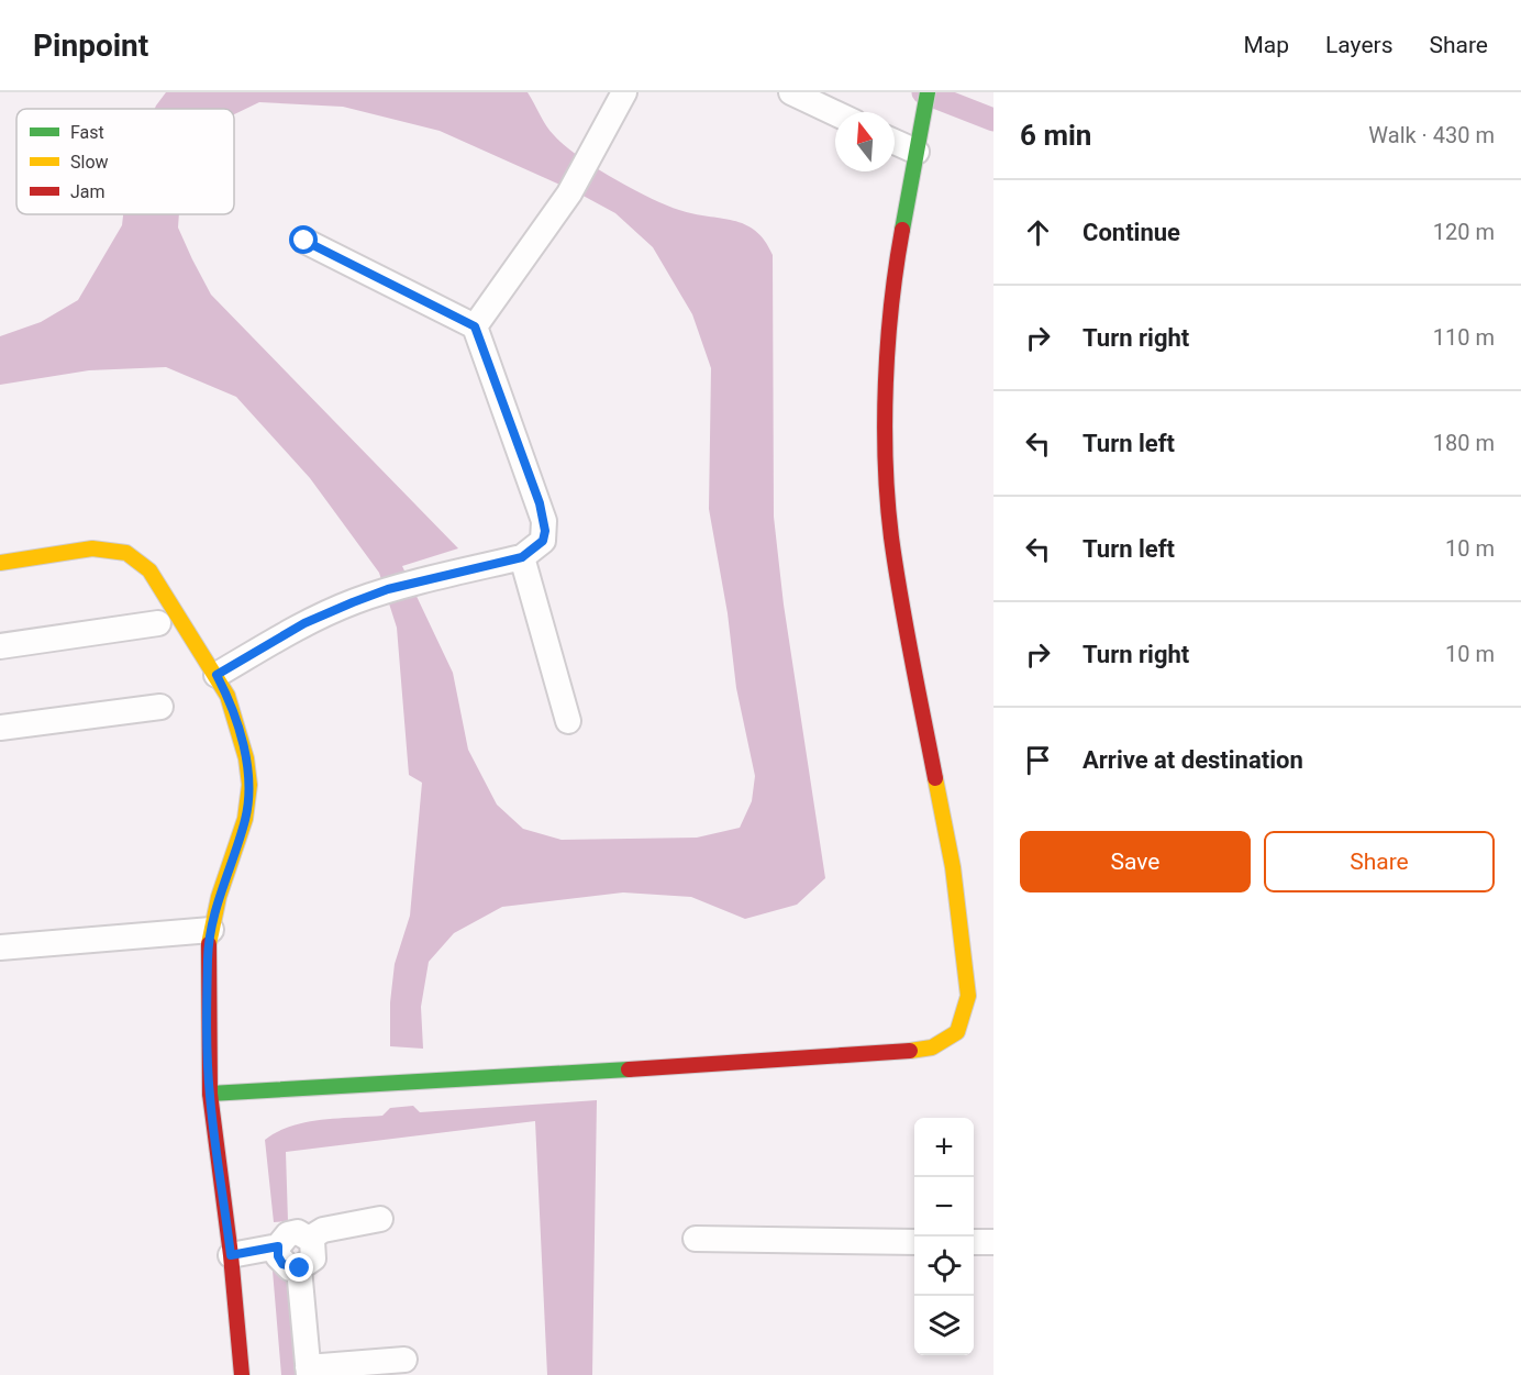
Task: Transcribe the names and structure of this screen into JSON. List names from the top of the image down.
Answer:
{
  "legend": ["Fast", "Slow", "Jam"],
  "north": "top",
  "page": {
    "header": "Pinpoint",
    "nav": ["Map", "Layers", "Share"],
    "heading": ["6 min", "Walk · 430 m"],
    "list": [
      ["Continue", "120 m"],
      ["Turn right", "110 m"],
      ["Turn left", "180 m"],
      ["Turn left", "10 m"],
      ["Turn right", "10 m"],
      "Arrive at destination"
    ],
    "buttons": ["Save", "Share"],
    "map_buttons": ["+", "−"]
  }
}
